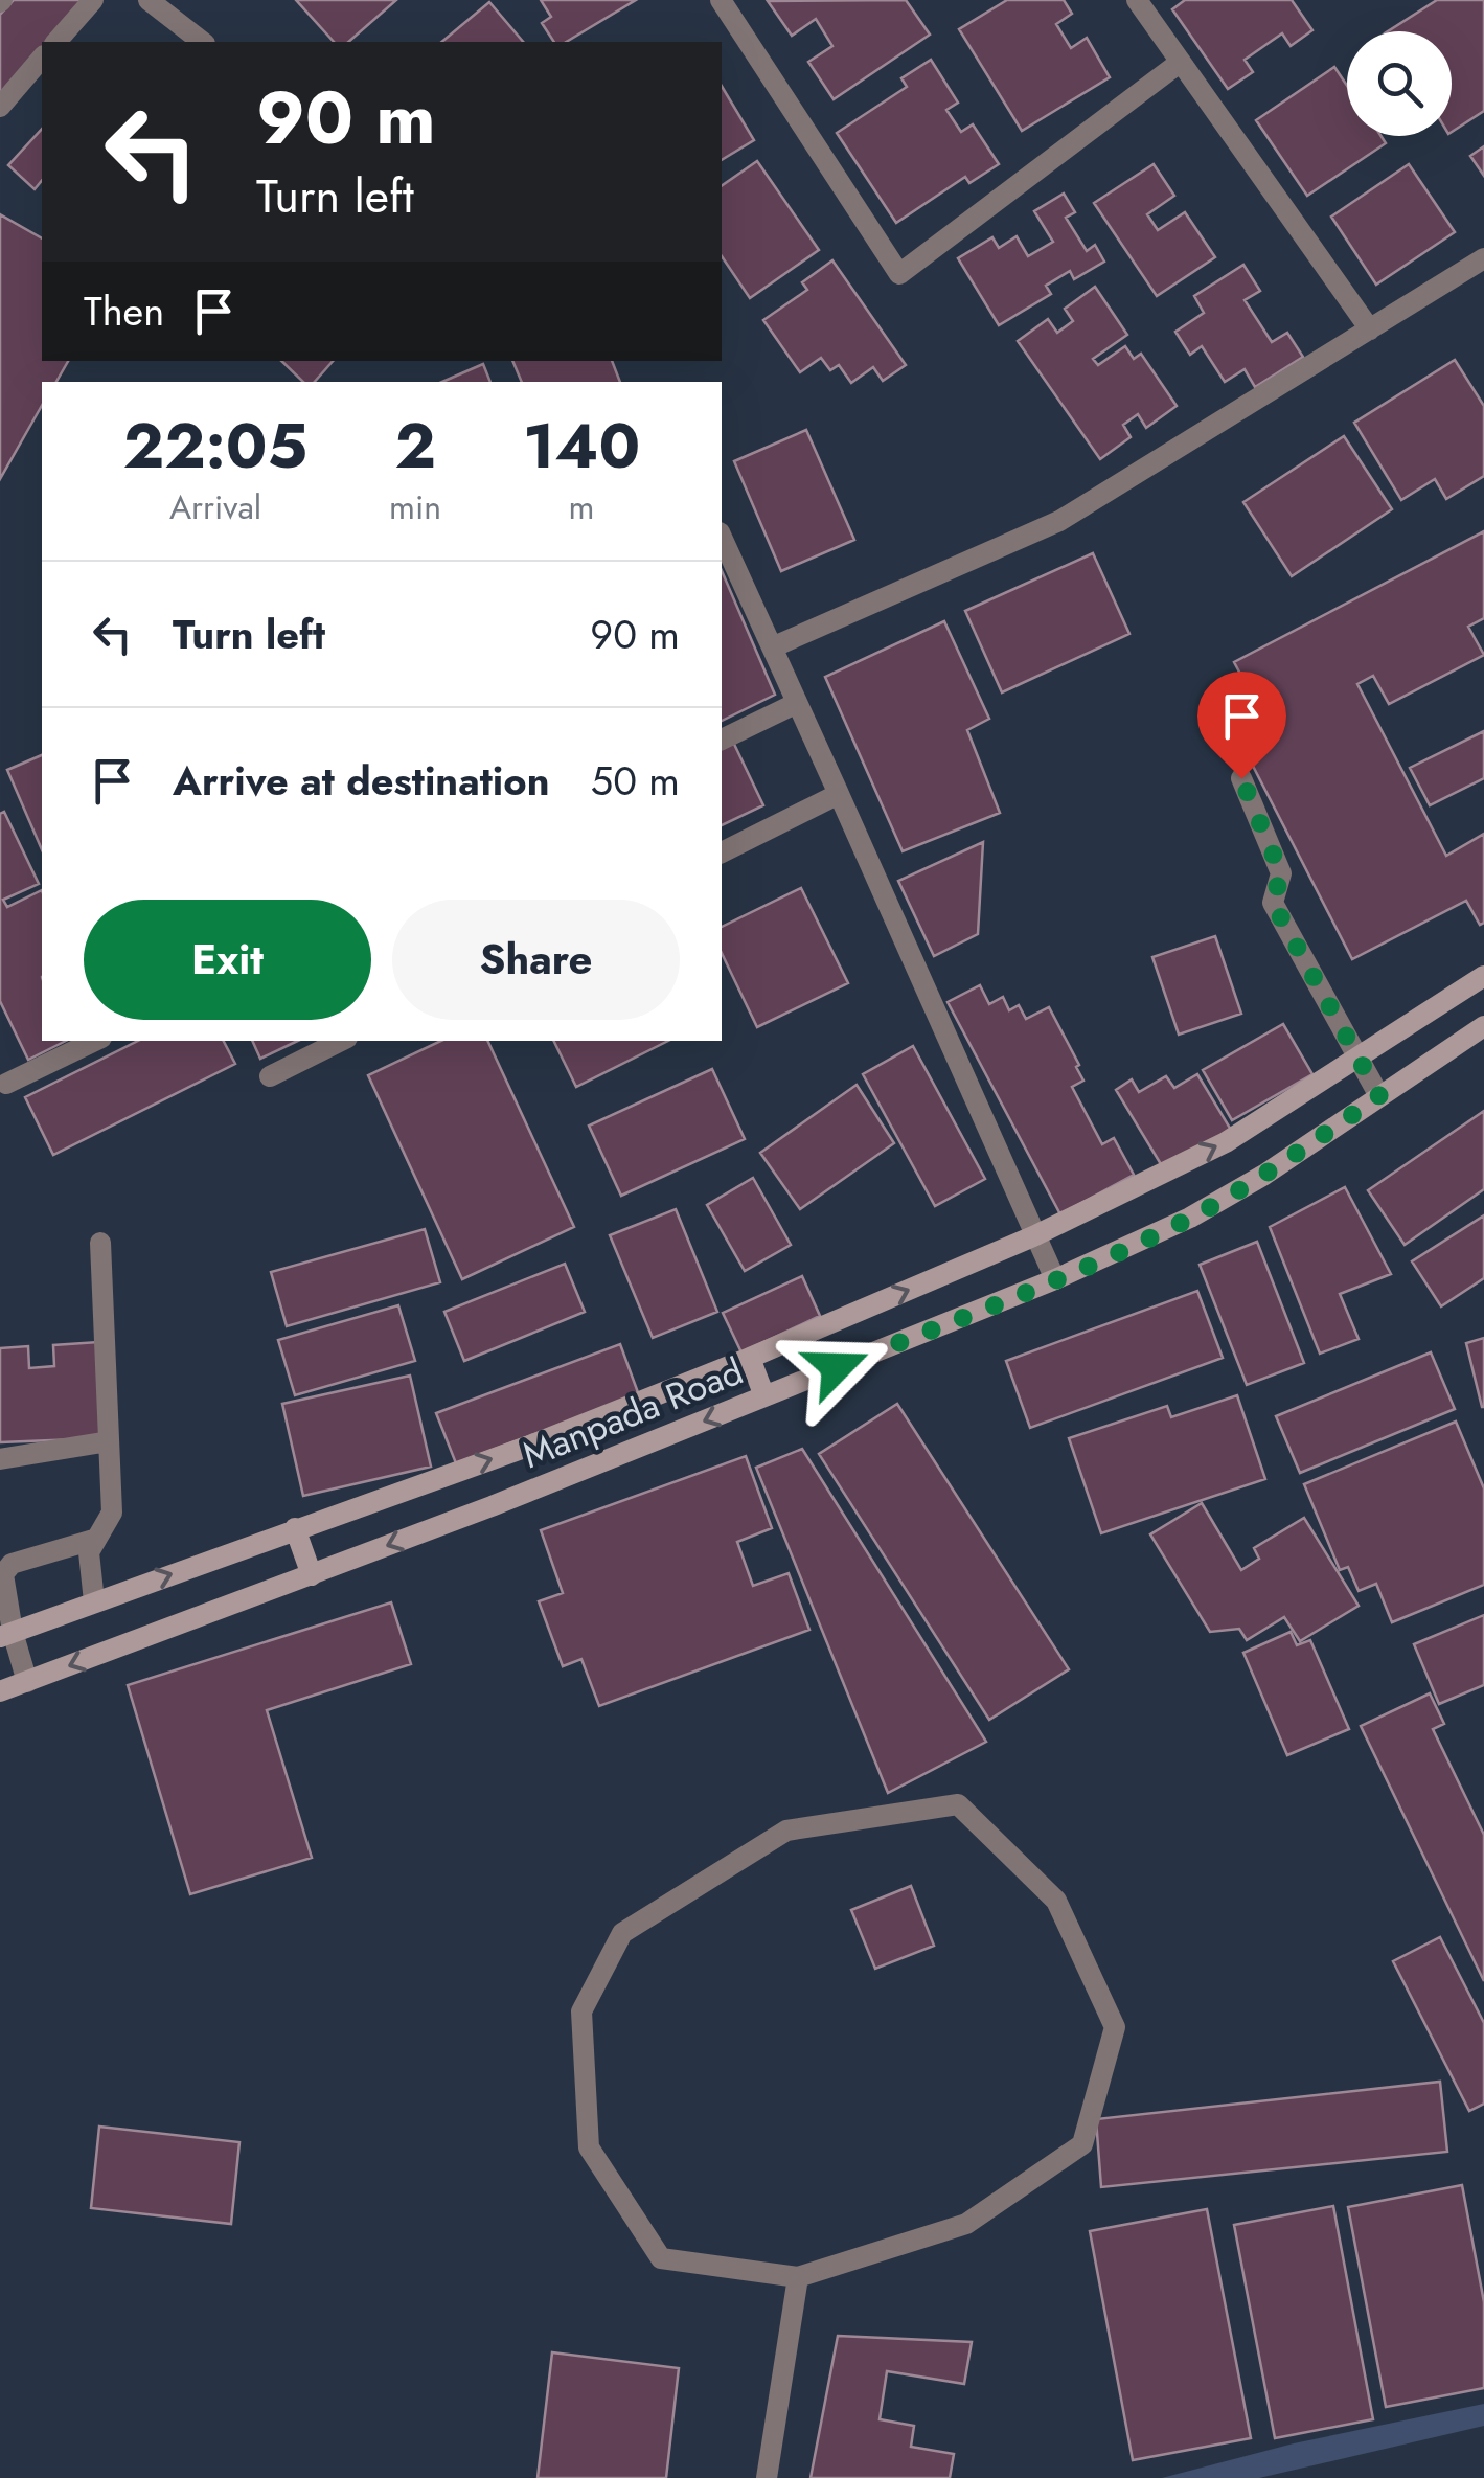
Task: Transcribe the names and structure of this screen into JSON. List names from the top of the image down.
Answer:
{
  "streets": {
    "main road": ["Manpada Road"]
  },
  "page": {
    "turn": ["90 m", "Turn left"],
    "then": "Then",
    "eta": [
      "22:05",
      "Arrival",
      "2",
      "min",
      "140",
      "m"
    ],
    "list": [
      {
        "name": "Turn left",
        "value": "90 m"
      },
      {
        "name": "Arrive at destination",
        "value": "50 m"
      }
    ],
    "buttons": ["Exit", "Share"]
  }
}
